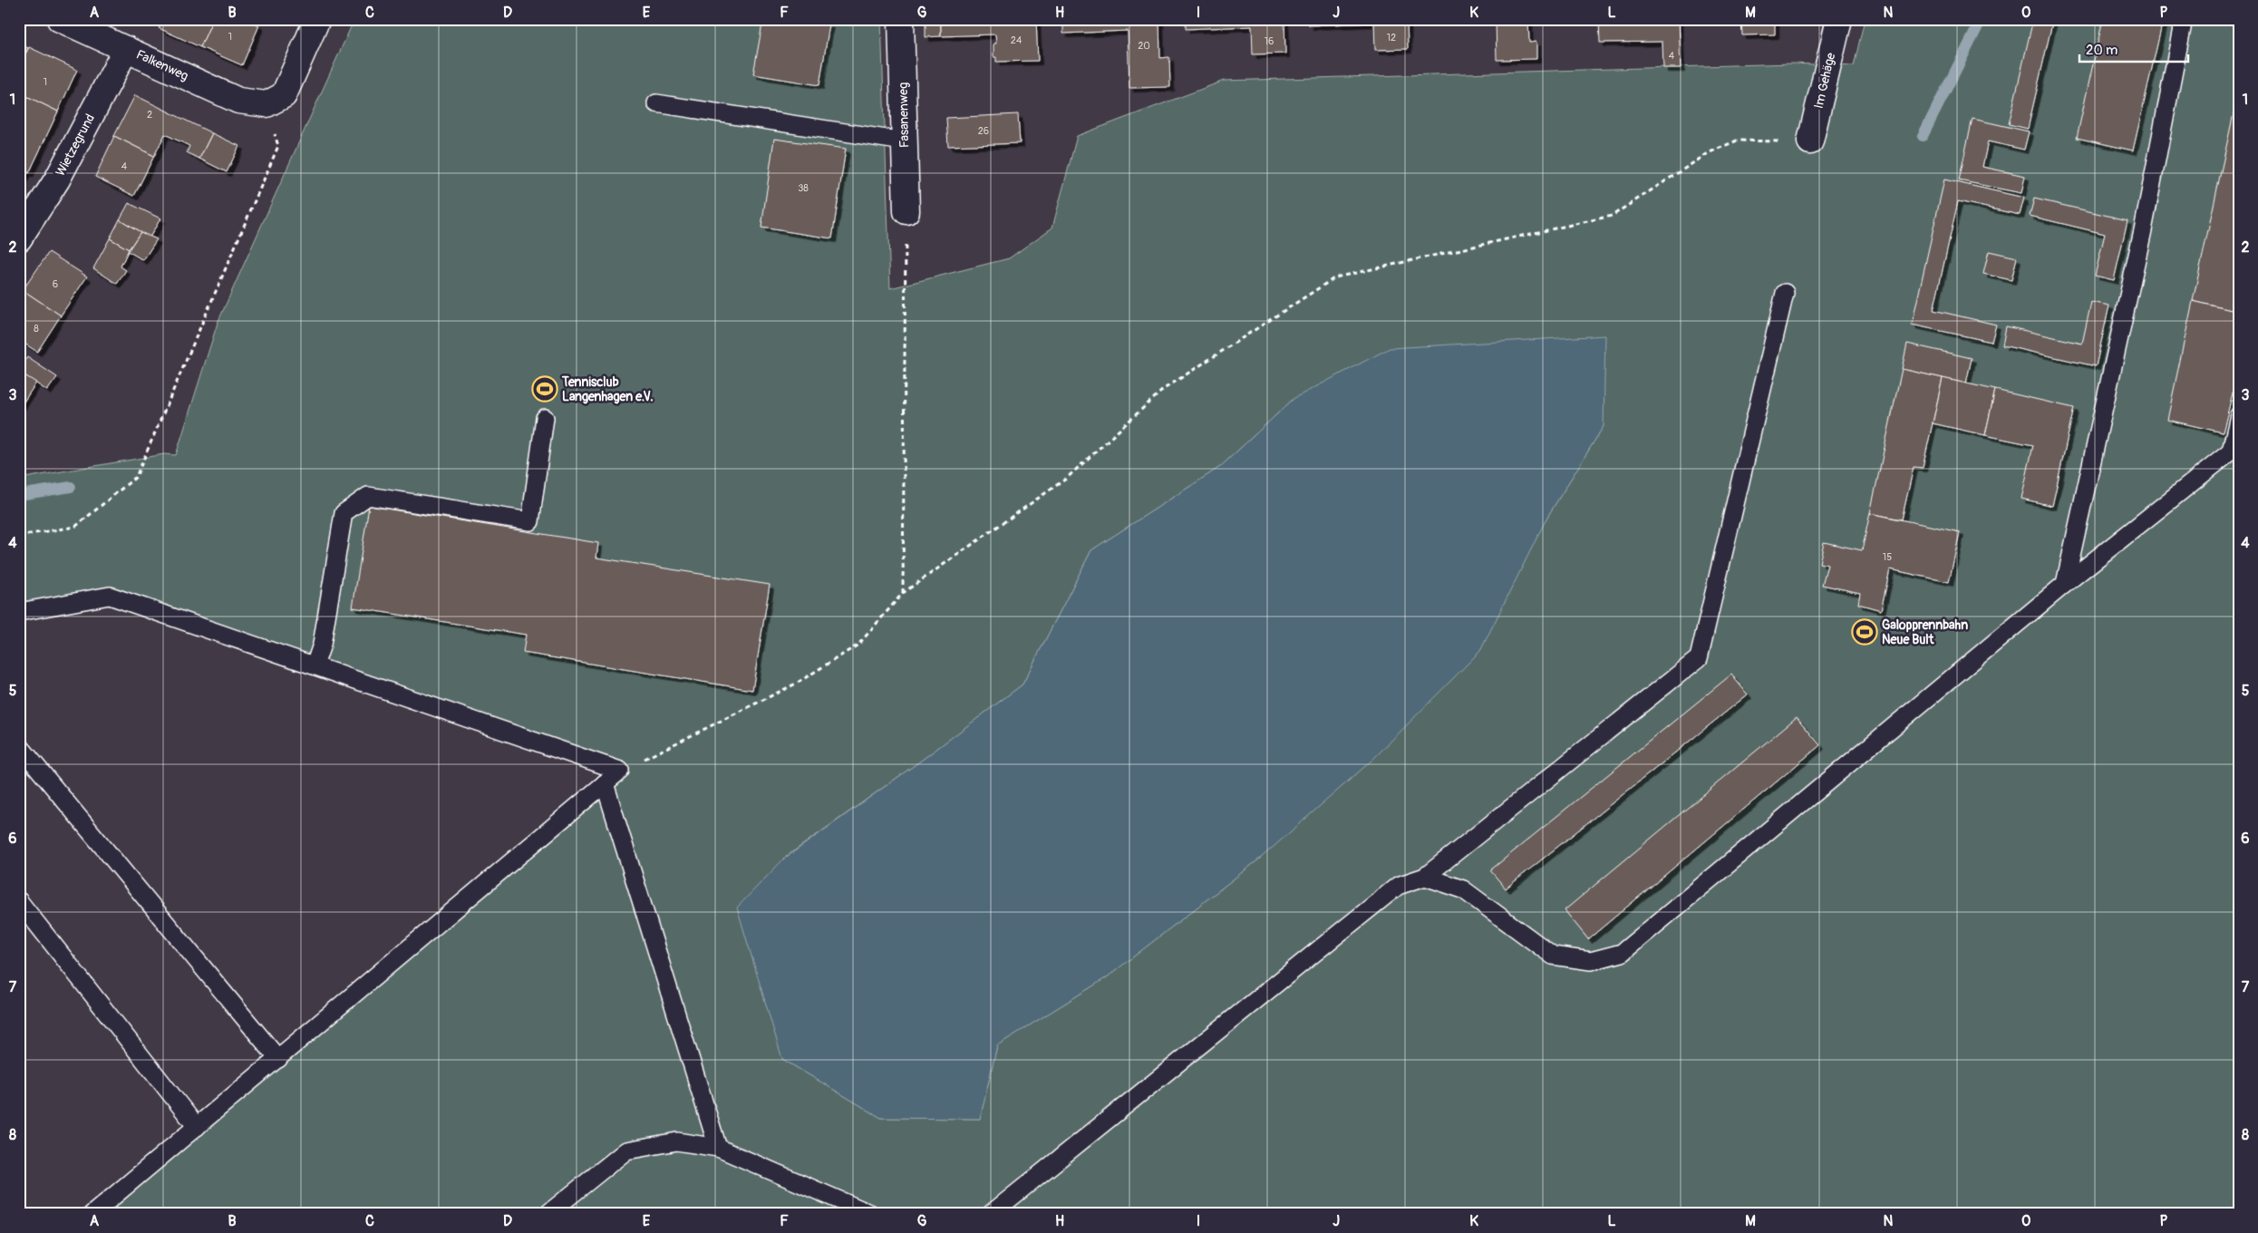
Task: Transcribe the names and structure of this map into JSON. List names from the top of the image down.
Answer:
{
  "streets": {
    "street": [
      "Falkenweg",
      "Im Gehäge",
      "Fasanenweg",
      "Wietzegrund"
    ]
  },
  "crossings": [
    ["Falkenweg", "Wietzegrund"]
  ],
  "places": {
    "sports": ["Tennisclub Langenhagen e.V.", "Galopprennbahn Neue Bult"]
  },
  "house_numbers": [
    "1",
    "12",
    "24",
    "16",
    "20",
    "4",
    "1",
    "2",
    "26",
    "4",
    "38",
    "6",
    "8",
    "15"
  ],
  "scale_bar": "20 m",
  "grid": {
    "columns": [
      "A",
      "B",
      "C",
      "D",
      "E",
      "F",
      "G",
      "H",
      "I",
      "J",
      "K",
      "L",
      "M",
      "N",
      "O",
      "P"
    ],
    "rows": [
      "1",
      "2",
      "3",
      "4",
      "5",
      "6",
      "7",
      "8"
    ]
  }
}
